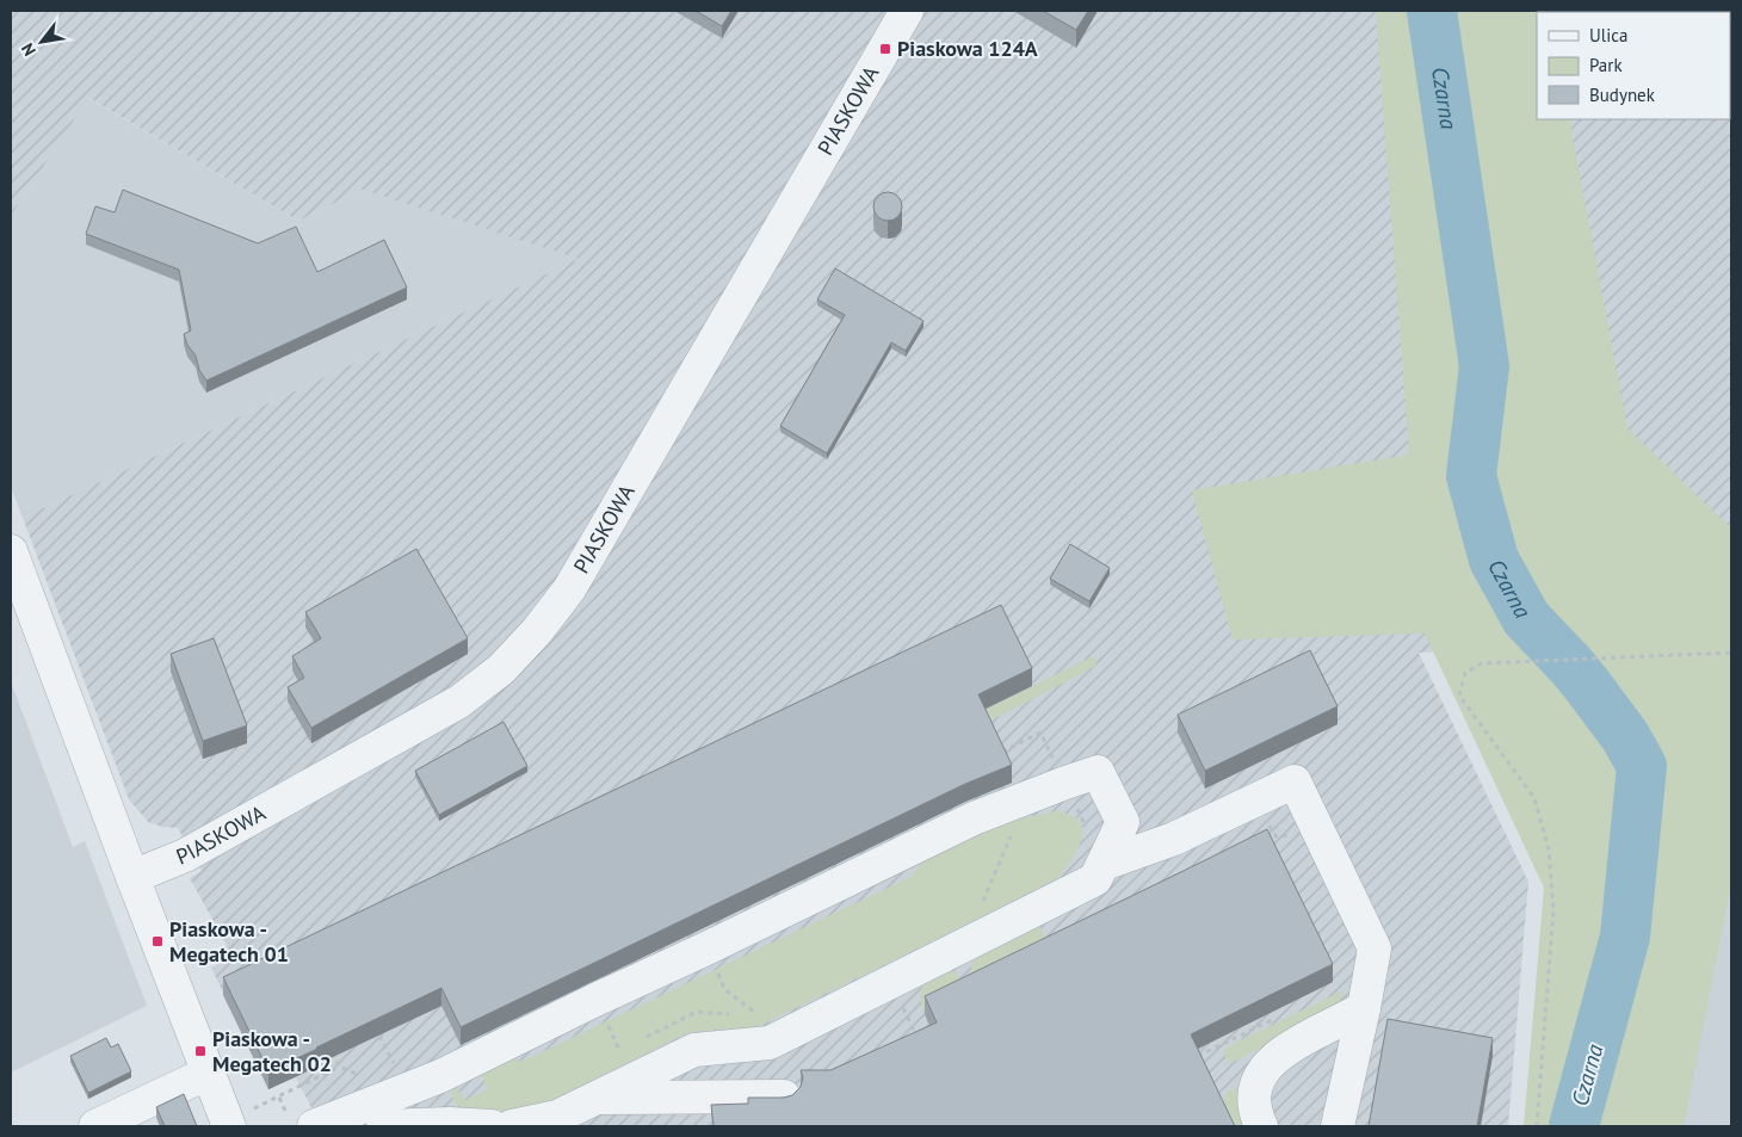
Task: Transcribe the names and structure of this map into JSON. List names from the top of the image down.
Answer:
{
  "streets": {
    "street": ["PIASKOWA"]
  },
  "water": ["Czarna"],
  "places": {
    "transit": ["Piaskowa 124A", "Piaskowa - Megatech 01", "Piaskowa - Megatech 02"]
  },
  "legend": ["Ulica", "Park", "Budynek"],
  "north": "bottom left"
}
